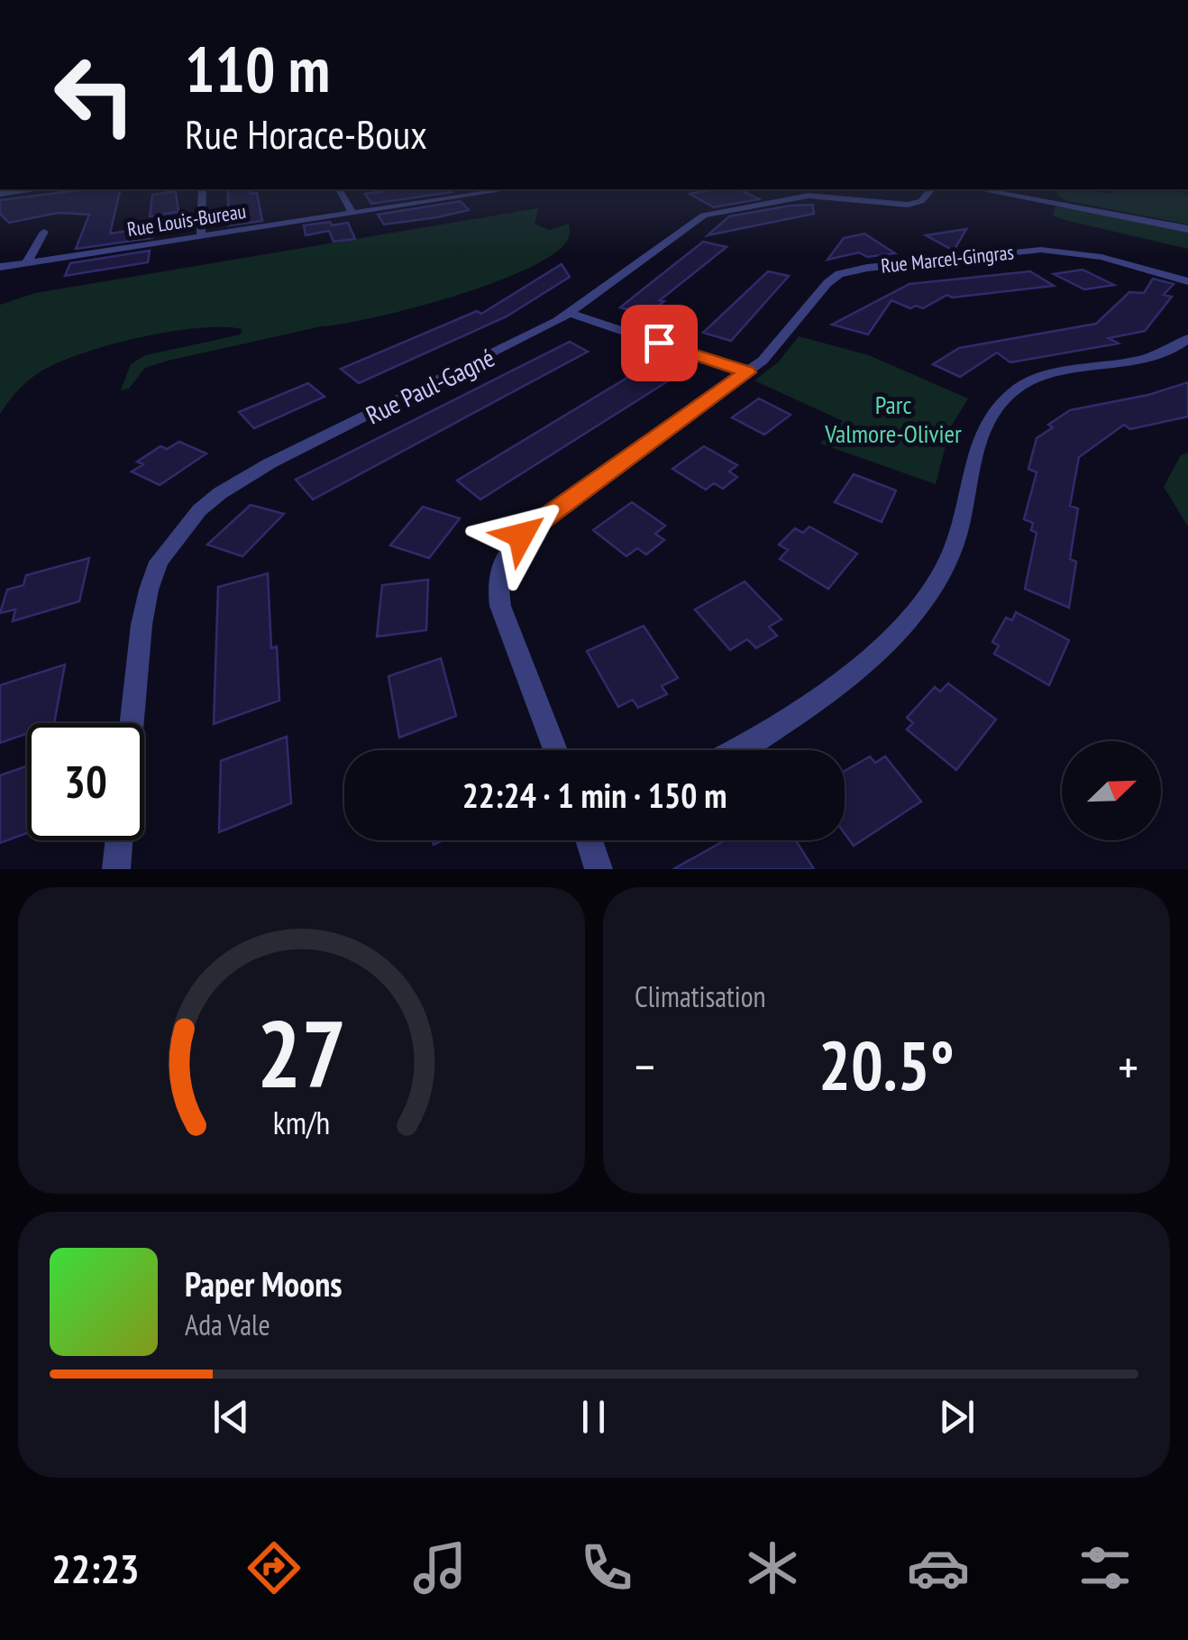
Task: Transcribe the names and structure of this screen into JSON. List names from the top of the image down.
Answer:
{
  "streets": {
    "street": ["Rue Louis-Bureau", "Rue Marcel-Gingras", "Rue Paul-Gagné"]
  },
  "parks": ["Parc Valmore-Olivier"],
  "north": "top right",
  "page": {
    "turn": ["110 m", "Rue Horace-Boux"],
    "limit": "30",
    "trip": "22:24 · 1 min · 150 m",
    "tile": "Climatisation",
    "heat": ["−", "20.5°", "+"],
    "song": ["Paper Moons", "Ada Vale"],
    "tabs": "22:23",
    "gauge": ["27", "km/h"]
  }
}
